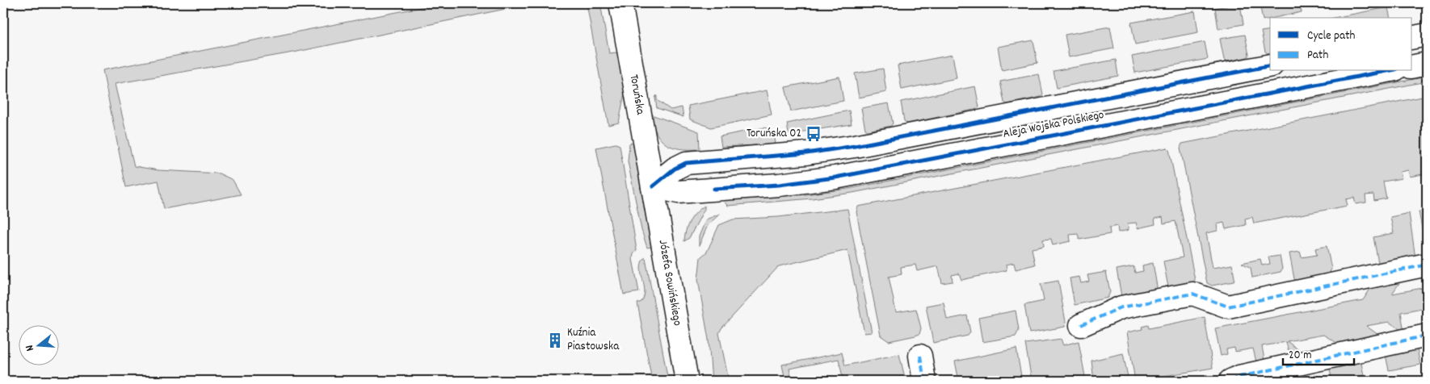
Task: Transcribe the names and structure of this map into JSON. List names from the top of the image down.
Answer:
{
  "streets": {
    "street": ["Toruńska", "Aleja Wojska Polskiego", "Józefa Sowińskiego"]
  },
  "crossings": [
    ["Toruńska", "Aleja Wojska Polskiego"],
    ["Toruńska", "Józefa Sowińskiego"],
    ["Aleja Wojska Polskiego", "Józefa Sowińskiego"]
  ],
  "places": {
    "bus stop": ["Toruńska 02"],
    "building": ["Kuźnia Piastowska"]
  },
  "legend": ["Cycle path", "Path"],
  "scale_bar": "20 m",
  "north": "left"
}
